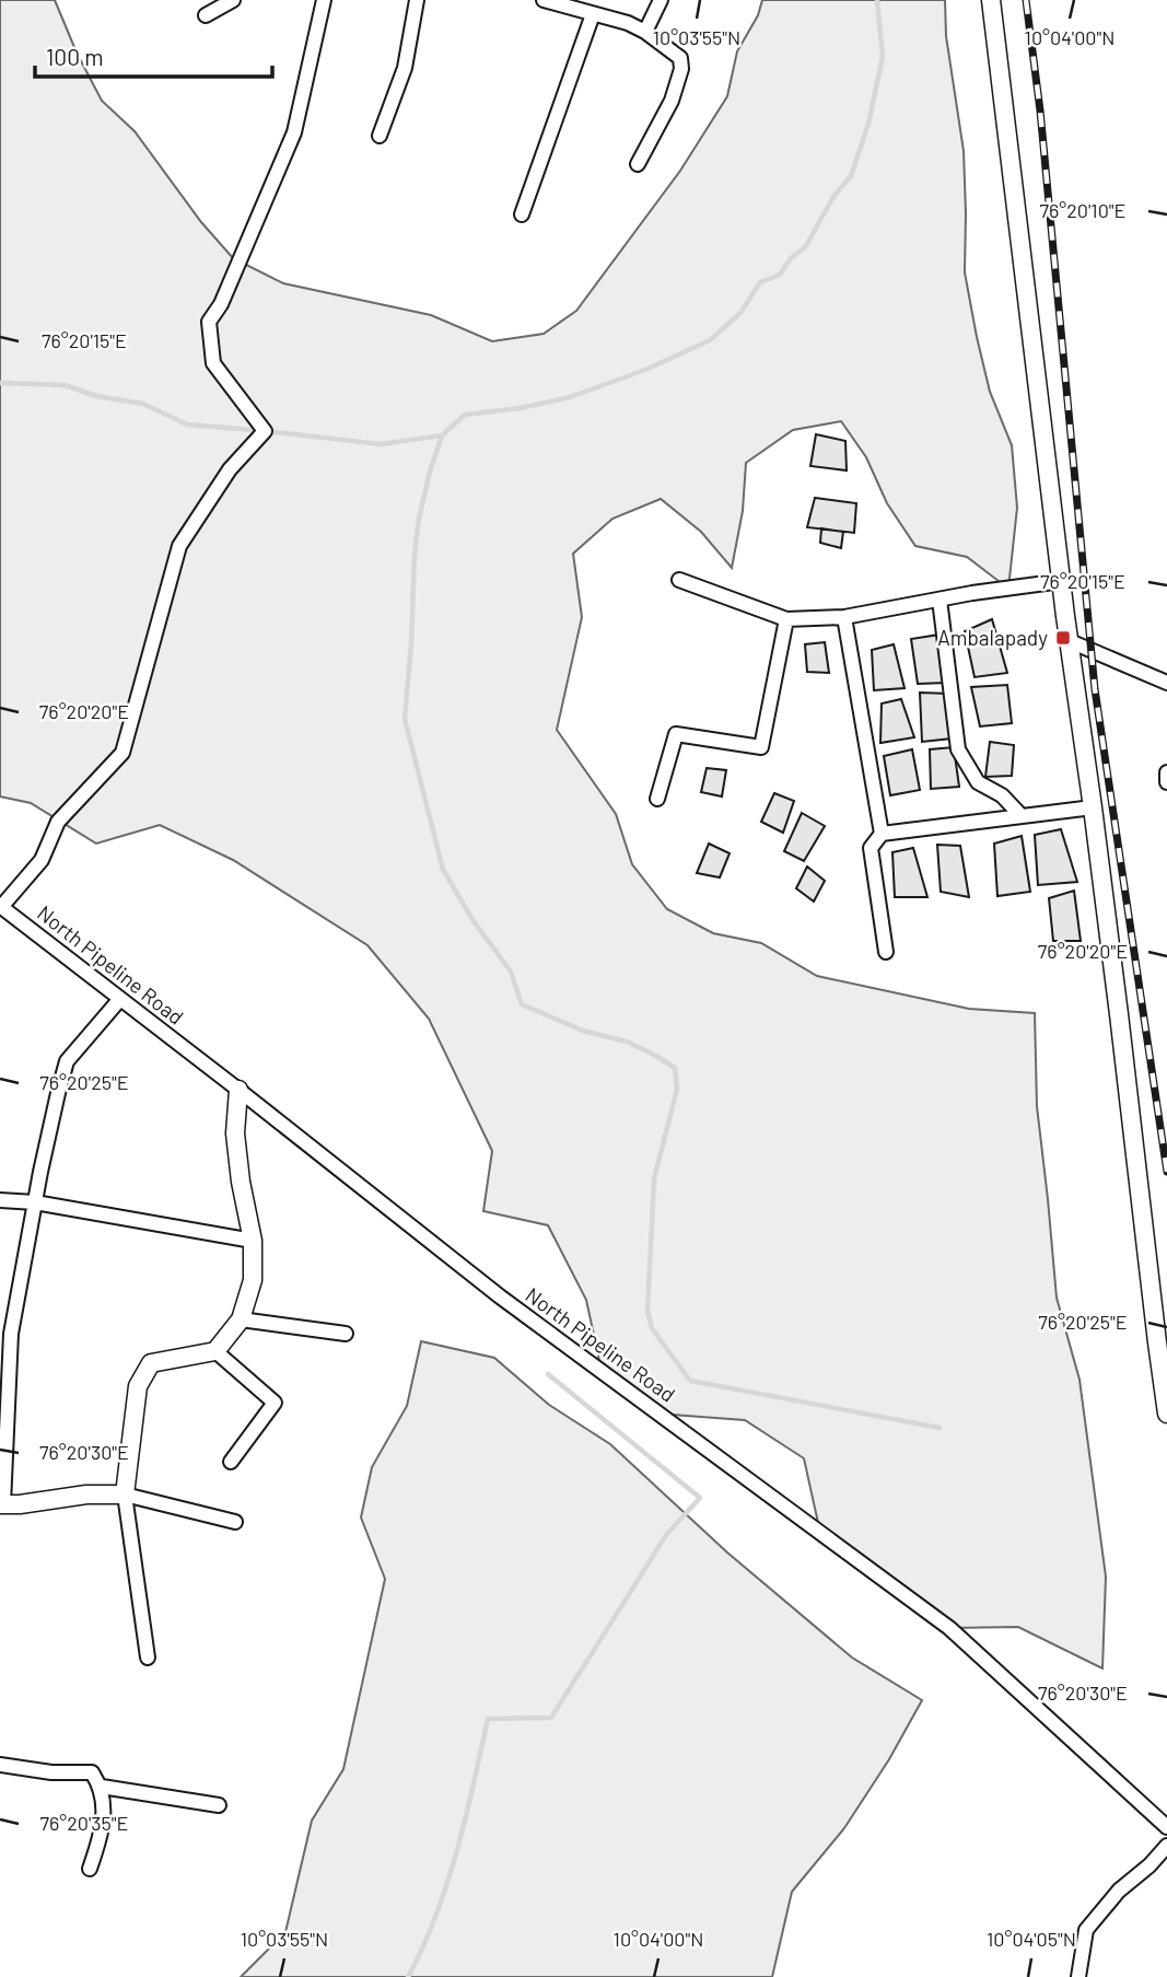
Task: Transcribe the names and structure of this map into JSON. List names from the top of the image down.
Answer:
{
  "streets": {
    "street": ["North Pipeline Road"]
  },
  "places": {
    "transit": ["Ambalapady"]
  },
  "scale_bar": "100 m",
  "coordinates": [
    "10°03'55\"N",
    "10°04'00\"N",
    "76°20'10\"E",
    "76°20'15\"E",
    "76°20'20\"E",
    "76°20'25\"E",
    "76°20'30\"E",
    "76°20'35\"E",
    "10°04'05\"N"
  ]
}
